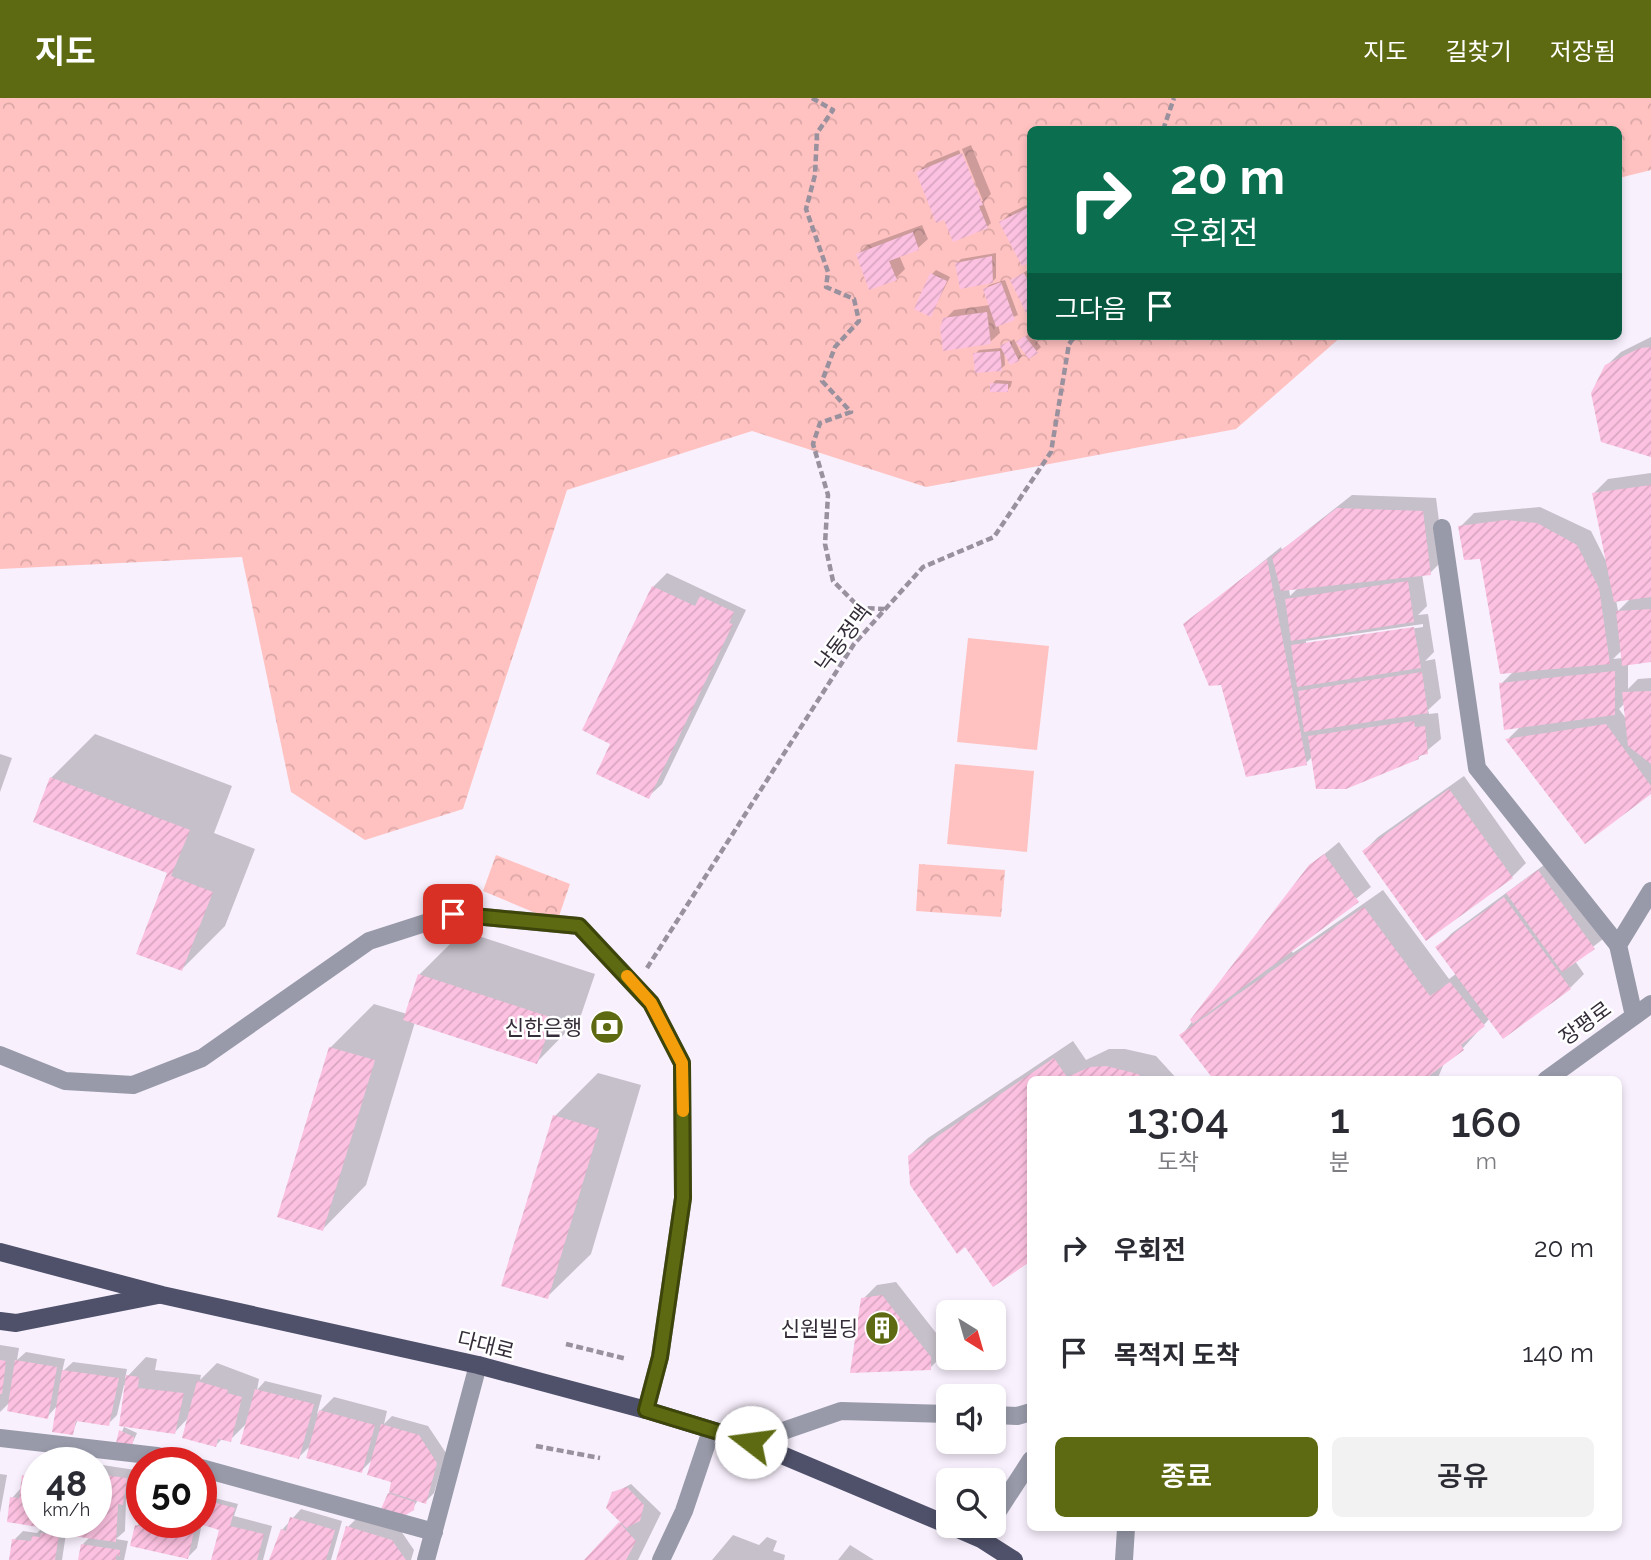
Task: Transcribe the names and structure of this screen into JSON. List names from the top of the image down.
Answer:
{
  "streets": {
    "main road": ["다대로"],
    "street": ["장평로"],
    "path": ["낙동정맥"]
  },
  "places": {
    "bank": ["신한은행"],
    "building": ["신원빌딩"]
  },
  "north": "bottom right",
  "page": {
    "header": "지도",
    "nav": ["지도", "길찾기", "저장됨"],
    "turn": ["20 m", "우회전"],
    "then": "그다음",
    "eta": [
      "13:04",
      "도착",
      "1",
      "분",
      "160",
      "m"
    ],
    "list": [
      {
        "name": "우회전",
        "value": "20 m"
      },
      {
        "name": "목적지 도착",
        "value": "140 m"
      }
    ],
    "buttons": ["종료", "공유"],
    "speed": "48 km/h",
    "limit": "50"
  }
}
